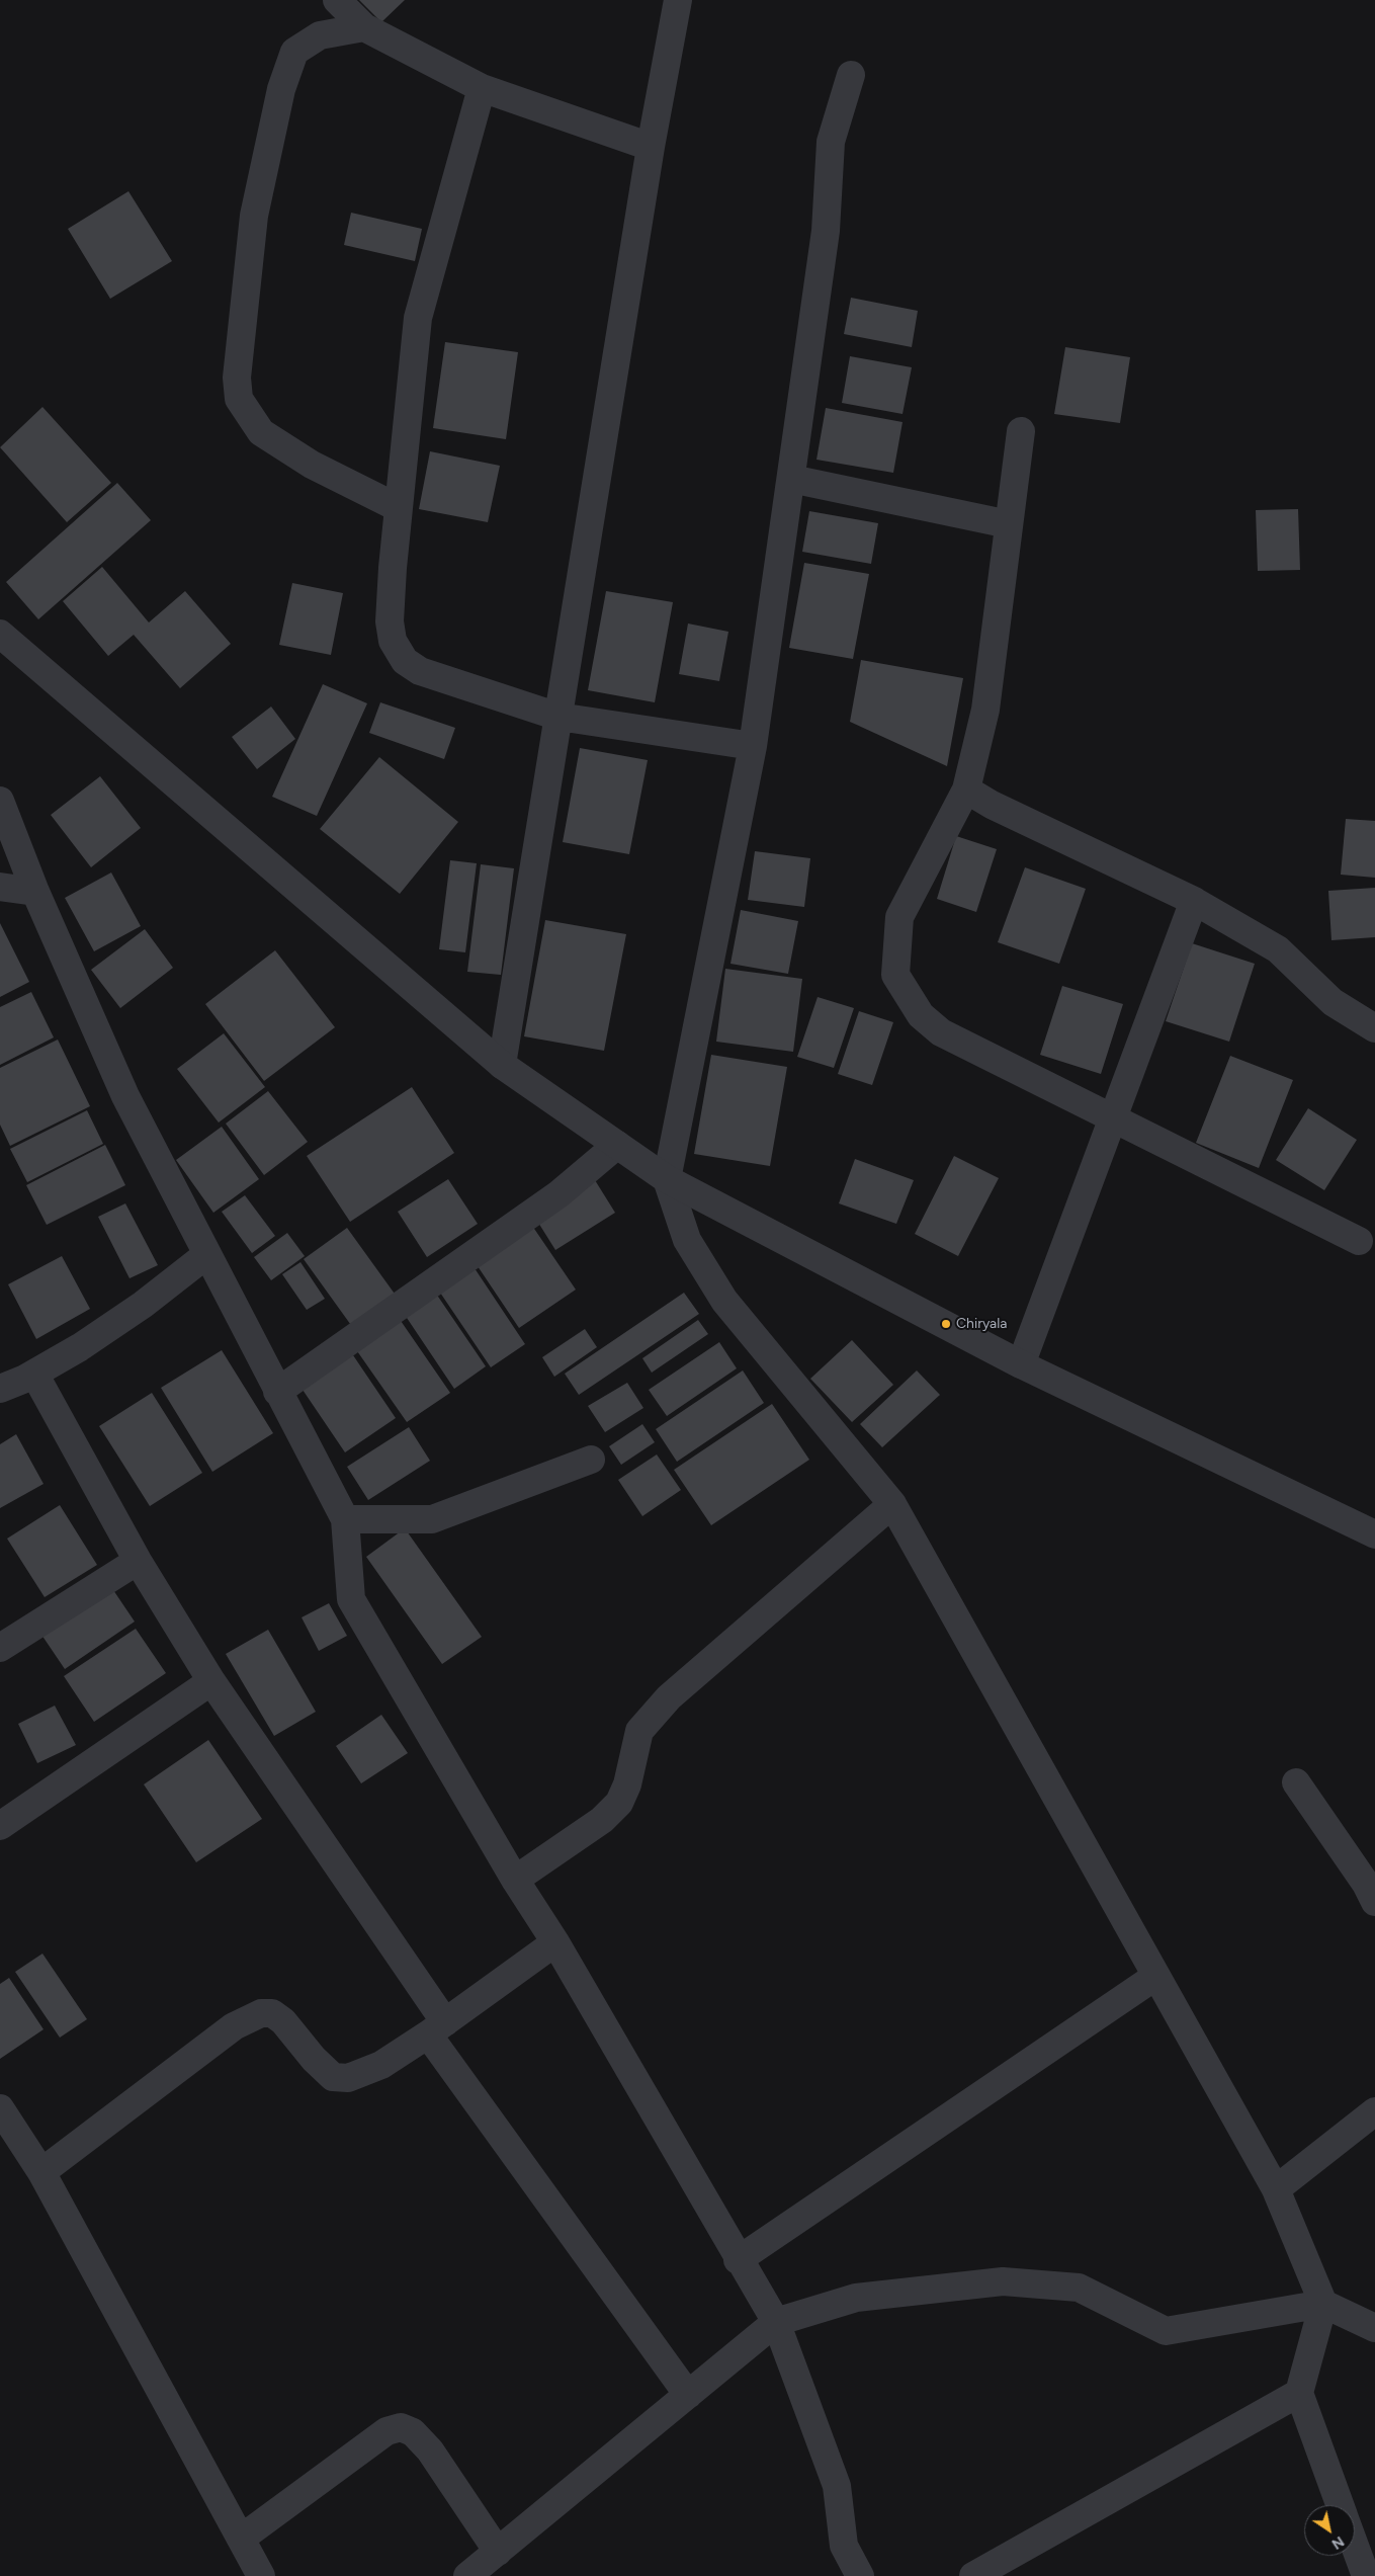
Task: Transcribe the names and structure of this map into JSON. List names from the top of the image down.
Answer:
{
  "places": ["Chiryala"],
  "north": "bottom right"
}
